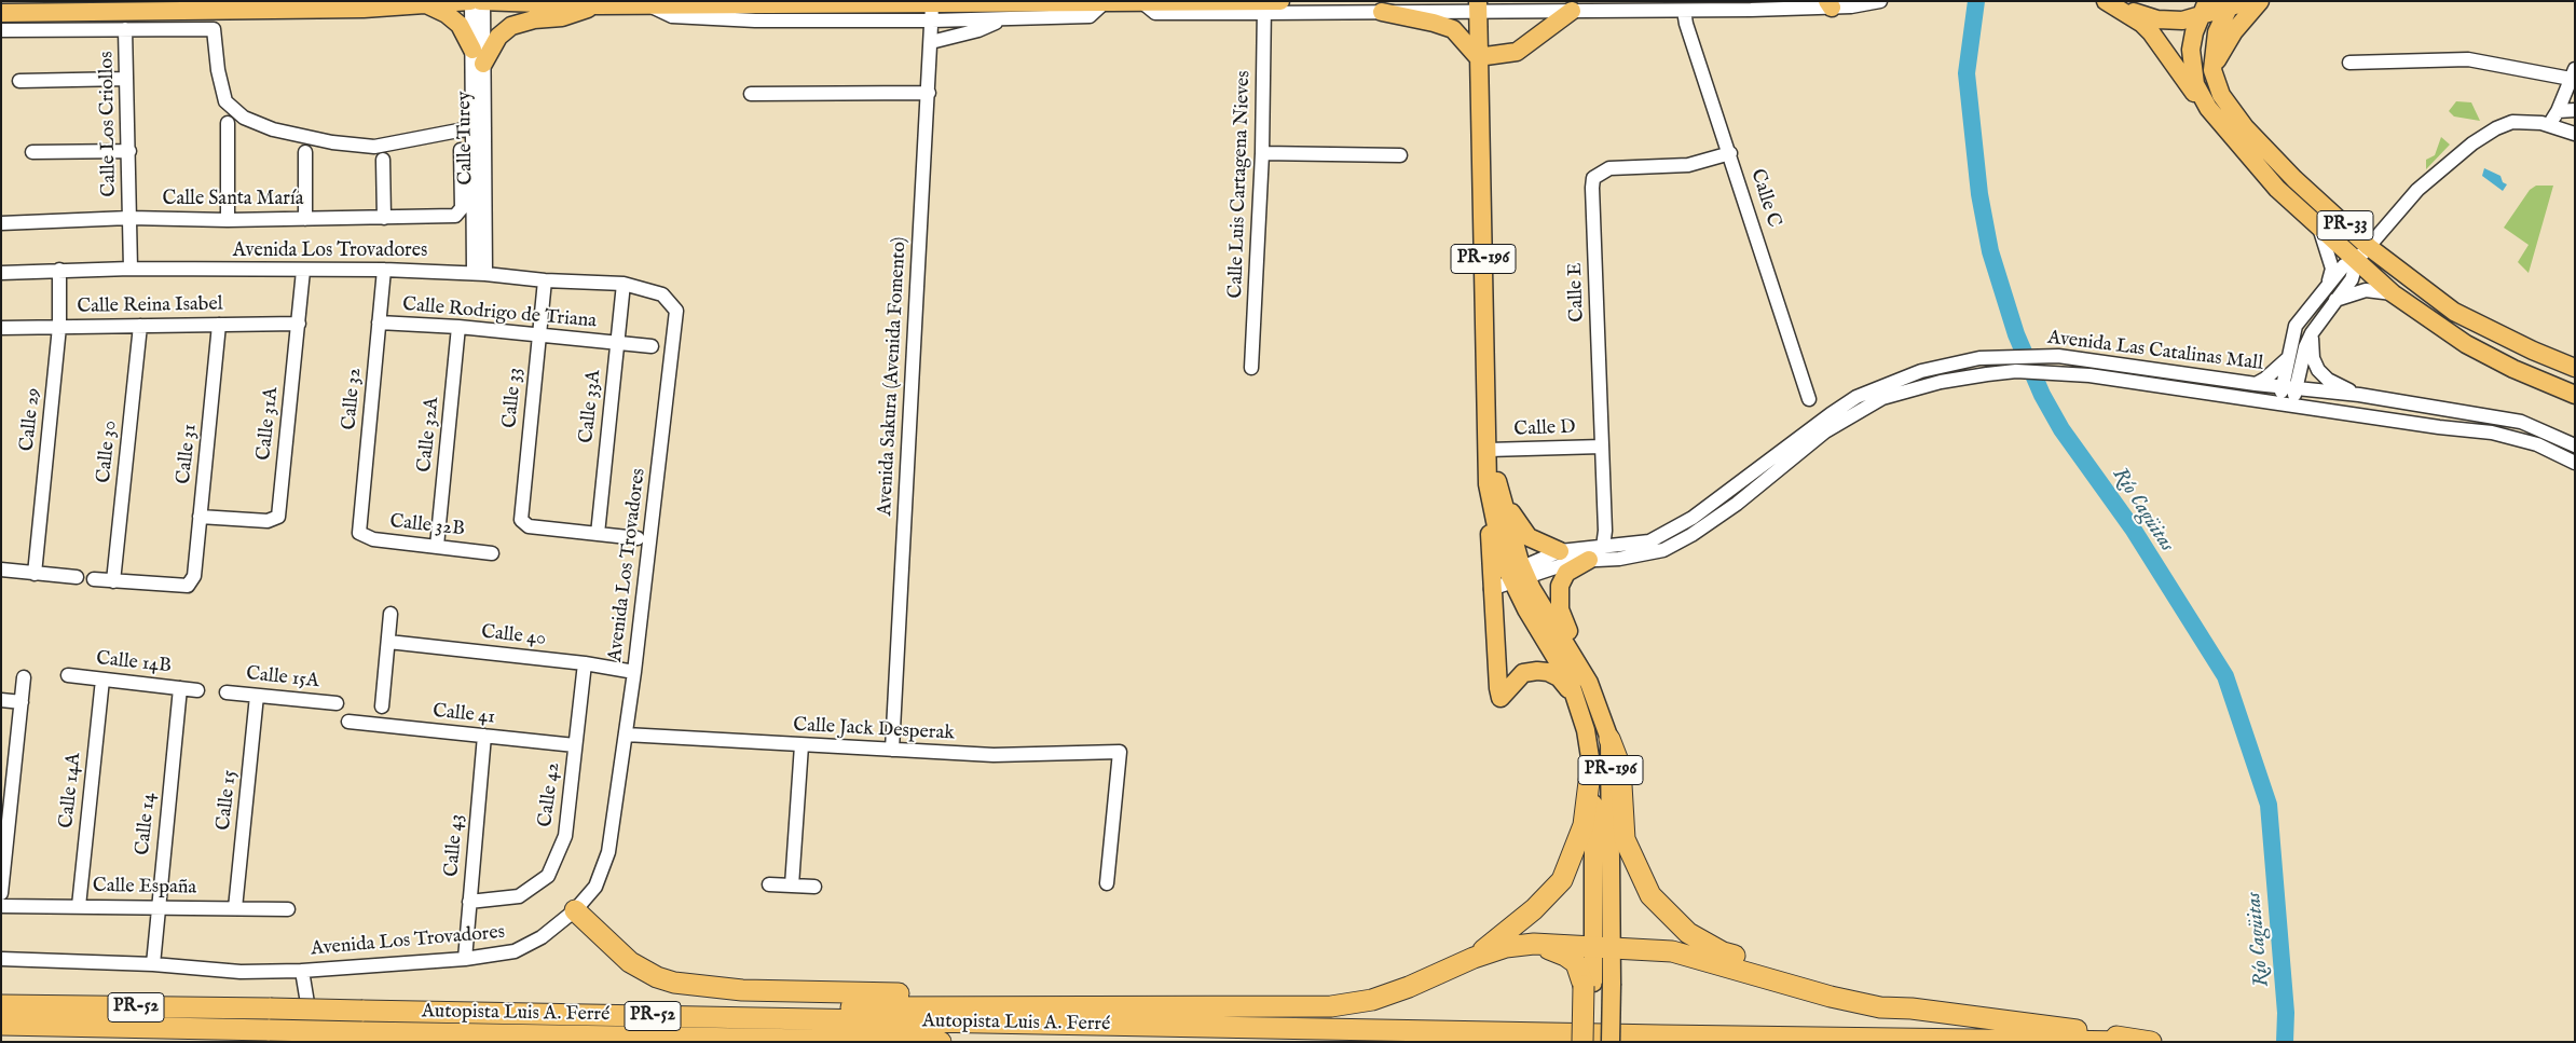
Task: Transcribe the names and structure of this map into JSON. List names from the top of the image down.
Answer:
{
  "streets": {
    "highway": ["PR-52", "Autopista Luis A. Ferré"],
    "main road": ["PR-33", "PR-196"],
    "street": [
      "Calle Los Criollos",
      "Calle Turey",
      "Calle Luis Cartagena Nieves",
      "Calle C",
      "Calle Santa María",
      "Avenida Los Trovadores",
      "Calle E",
      "Calle Reina Isabel",
      "Calle Rodrigo de Triana",
      "Avenida Las Catalinas Mall",
      "Avenida Sakura (Avenida Fomento)",
      "Calle 33",
      "Calle 32",
      "Calle 33A",
      "Calle 29",
      "Calle 31A",
      "Calle D",
      "Calle 32A",
      "Calle 30",
      "Calle 31",
      "Calle 32B",
      "Calle 40",
      "Calle 14B",
      "Calle 15A",
      "Calle 41",
      "Calle Jack Desperak",
      "Calle 14A",
      "Calle 42",
      "Calle 15",
      "Calle 14",
      "Calle 43",
      "Calle España"
    ]
  },
  "crossings": [
    ["Calle Los Criollos", "Calle Santa María"],
    ["Calle Los Criollos", "Avenida Los Trovadores"],
    ["Calle Turey", "Avenida Los Trovadores"],
    ["Calle C", "Calle E"],
    ["Avenida Los Trovadores", "Calle 33"],
    ["Avenida Los Trovadores", "Calle 32"],
    ["Avenida Los Trovadores", "Calle 33A"],
    ["Avenida Los Trovadores", "Calle 29"],
    ["Avenida Los Trovadores", "Calle 40"],
    ["Avenida Los Trovadores", "Calle Jack Desperak"],
    ["Avenida Los Trovadores", "Calle 14"],
    ["Avenida Los Trovadores", "Calle 43"],
    ["PR-196", "Avenida Las Catalinas Mall"],
    ["PR-196", "Calle D"],
    ["Calle E", "Avenida Las Catalinas Mall"],
    ["Calle E", "Calle D"],
    ["Calle Reina Isabel", "Calle 29"],
    ["Calle Reina Isabel", "Calle 31A"],
    ["Calle Reina Isabel", "Calle 30"],
    ["Calle Reina Isabel", "Calle 31"],
    ["Calle Rodrigo de Triana", "Calle 33"],
    ["Calle Rodrigo de Triana", "Calle 32"],
    ["Calle Rodrigo de Triana", "Calle 33A"],
    ["Calle Rodrigo de Triana", "Calle 32A"],
    ["Avenida Sakura (Avenida Fomento)", "Calle Jack Desperak"],
    ["Calle 33", "Calle 33A"],
    ["Calle 32", "Calle 32B"],
    ["Calle 31A", "Calle 31"],
    ["Calle 32A", "Calle 32B"],
    ["Calle 30", "Calle 31"],
    ["Calle 40", "Calle 42"],
    ["Calle 14B", "Calle 14A"],
    ["Calle 14B", "Calle 14"],
    ["Calle 15A", "Calle 15"],
    ["Calle 41", "Calle 42"],
    ["Calle 41", "Calle 43"],
    ["Calle 14A", "Calle España"],
    ["Calle 42", "Calle 43"],
    ["Calle 15", "Calle España"],
    ["Calle 14", "Calle España"]
  ],
  "water": ["Río Cagüitas"]
}
